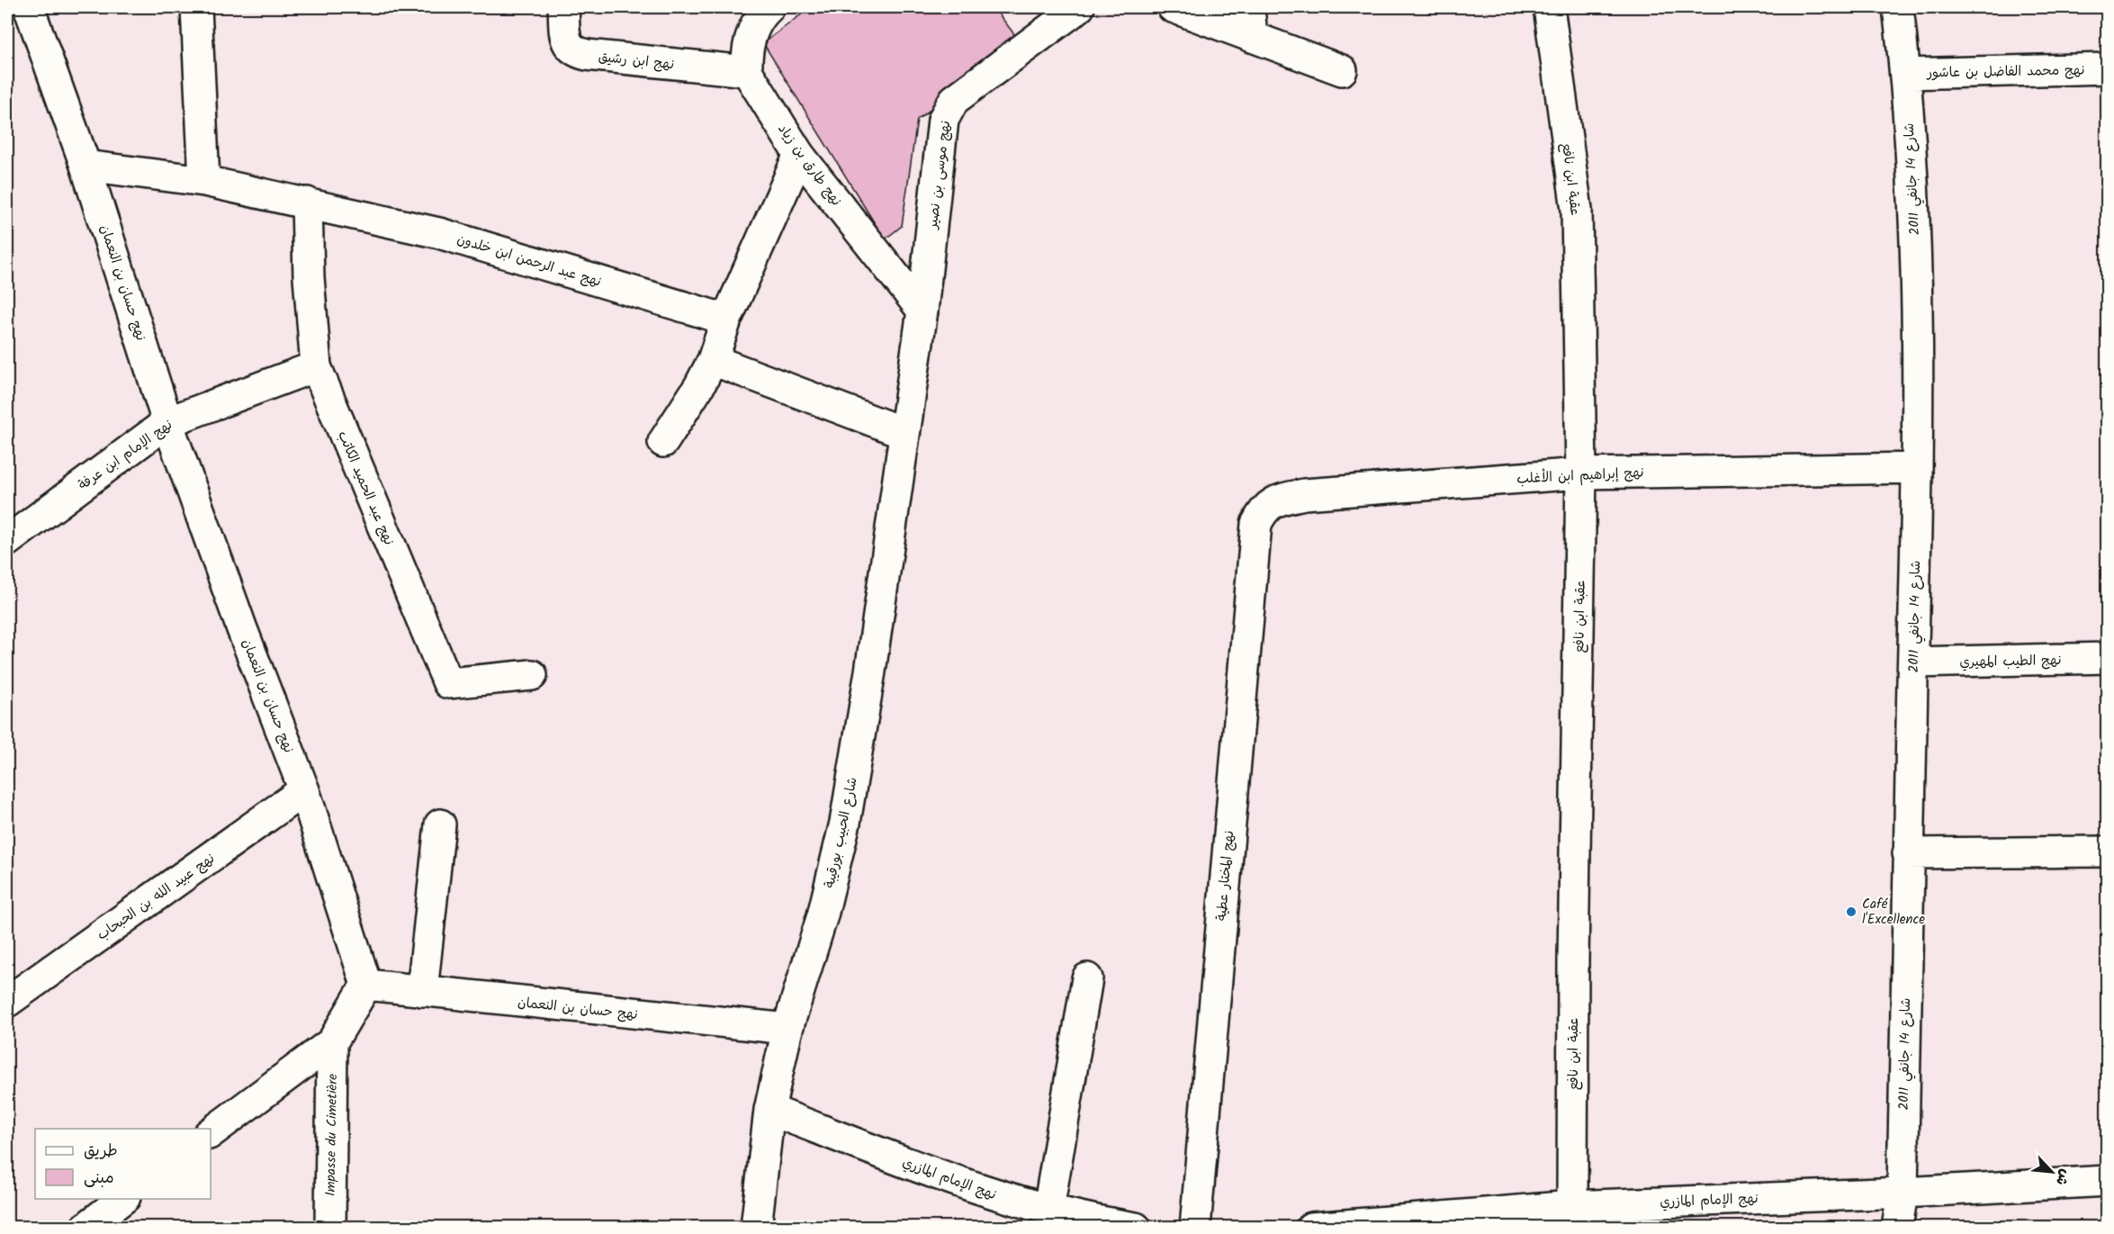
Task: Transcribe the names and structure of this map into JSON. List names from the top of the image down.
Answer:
{
  "streets": {
    "street": [
      "نهج ابن رشيق",
      "نهج محمد الفاضل بن عاشور",
      "نهج طارق بن زياد",
      "نهج موسى بن نصير",
      "عقبة ابن نافع",
      "شارع 14 جانفي 2011",
      "نهج عبد الرحمن ابن خلدون",
      "نهج حسان بن النعمان",
      "نهج الإمام ابن عرفة",
      "نهج إبراهيم ابن الأغلب",
      "نهج عبد الحميد الكاتب",
      "نهج الطيب المهيري",
      "شارع الحبيب بورقيبة",
      "نهج المختار عطية",
      "نهج عبيد الله بن الحبحاب",
      "Impasse du Cimetière",
      "نهج الإمام المازري"
    ]
  },
  "crossings": [
    ["نهج ابن رشيق", "نهج طارق بن زياد"],
    ["نهج محمد الفاضل بن عاشور", "شارع 14 جانفي 2011"],
    ["نهج طارق بن زياد", "نهج موسى بن نصير"],
    ["نهج موسى بن نصير", "شارع الحبيب بورقيبة"],
    ["عقبة ابن نافع", "نهج إبراهيم ابن الأغلب"],
    ["عقبة ابن نافع", "نهج الإمام المازري"],
    ["شارع 14 جانفي 2011", "نهج إبراهيم ابن الأغلب"],
    ["شارع 14 جانفي 2011", "نهج الطيب المهيري"],
    ["شارع 14 جانفي 2011", "نهج الإمام المازري"],
    ["نهج عبد الرحمن ابن خلدون", "نهج حسان بن النعمان"],
    ["نهج عبد الرحمن ابن خلدون", "نهج عبد الحميد الكاتب"],
    ["نهج حسان بن النعمان", "نهج الإمام ابن عرفة"],
    ["نهج حسان بن النعمان", "شارع الحبيب بورقيبة"],
    ["نهج حسان بن النعمان", "نهج عبيد الله بن الحبحاب"],
    ["نهج الإمام ابن عرفة", "نهج عبد الحميد الكاتب"],
    ["نهج إبراهيم ابن الأغلب", "نهج المختار عطية"],
    ["شارع الحبيب بورقيبة", "نهج الإمام المازري"]
  ],
  "places": ["Café l'Excellence"],
  "legend": ["طريق", "مبنى"],
  "north": "bottom right"
}
